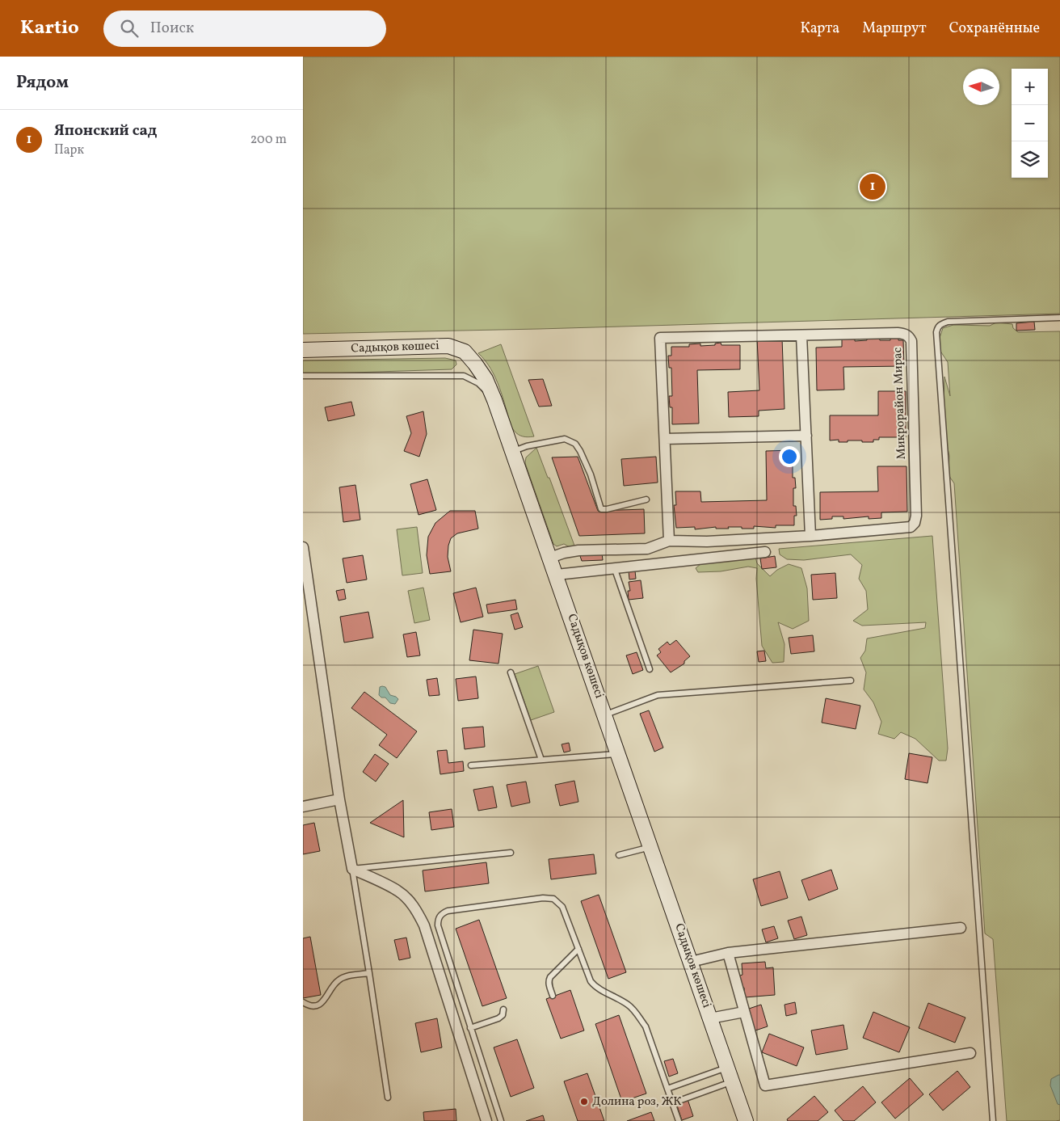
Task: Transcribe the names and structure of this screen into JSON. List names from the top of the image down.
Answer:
{
  "streets": {
    "street": ["Садықов көшесі", "Микрорайон Мирас"]
  },
  "crossings": [
    ["Садықов көшесі", "Микрорайон Мирас"]
  ],
  "places": ["Долина роз, ЖК"],
  "north": "left",
  "page": {
    "header": "Kartio",
    "search": "Поиск",
    "nav": ["Карта", "Маршрут", "Сохранённые"],
    "heading": "Рядом",
    "map_buttons": ["+", "−"],
    "list": [
      {
        "mark": "1",
        "name": "Японский сад",
        "note": "Парк",
        "value": "200 m"
      }
    ],
    "pins": "1"
  }
}
